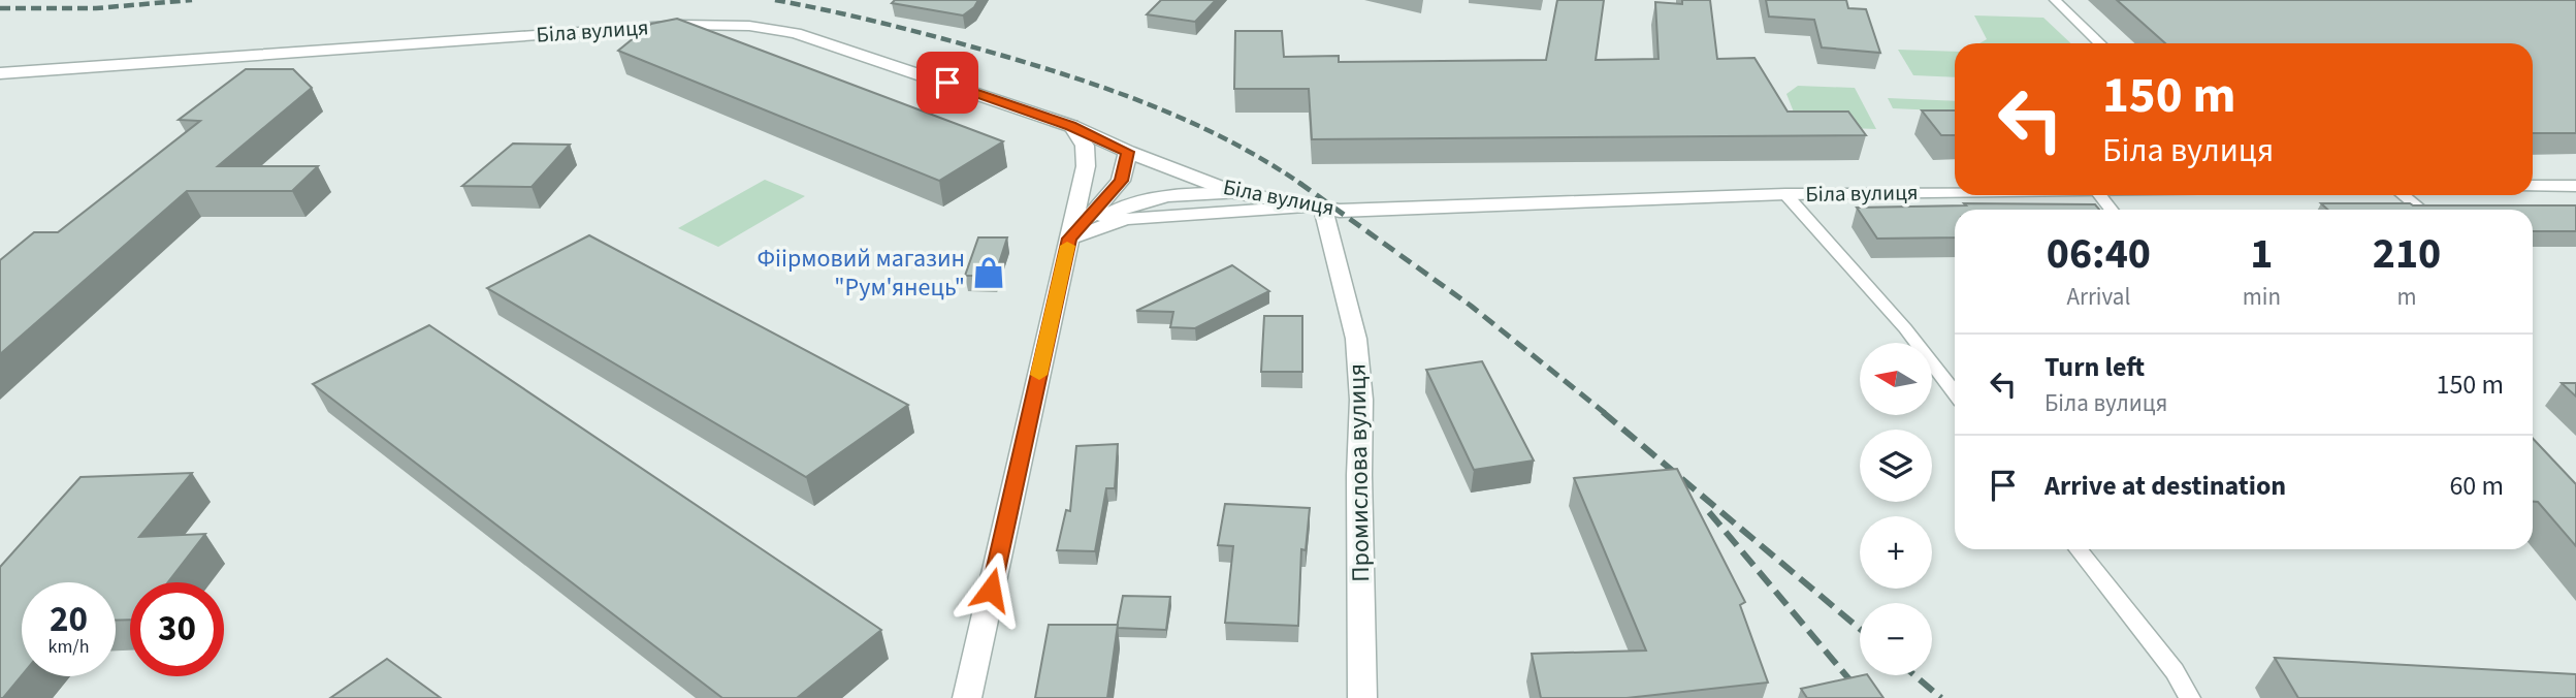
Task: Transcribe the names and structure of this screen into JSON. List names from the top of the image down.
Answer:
{
  "streets": {
    "street": ["Біла вулиця", "Промислова вулиця"]
  },
  "crossings": [
    ["Біла вулиця", "Промислова вулиця"]
  ],
  "places": {
    "shop": ["Фіірмовий магазин \"Рум'янець\""]
  },
  "north": "left",
  "page": {
    "turn": ["150 m", "Біла вулиця"],
    "eta": [
      "06:40",
      "Arrival",
      "1",
      "min",
      "210",
      "m"
    ],
    "list": [
      {
        "name": "Turn left",
        "note": "Біла вулиця",
        "value": "150 m"
      },
      {
        "name": "Arrive at destination",
        "value": "60 m"
      }
    ],
    "map_buttons": ["+", "−"],
    "speed": "20 km/h",
    "limit": "30"
  }
}
